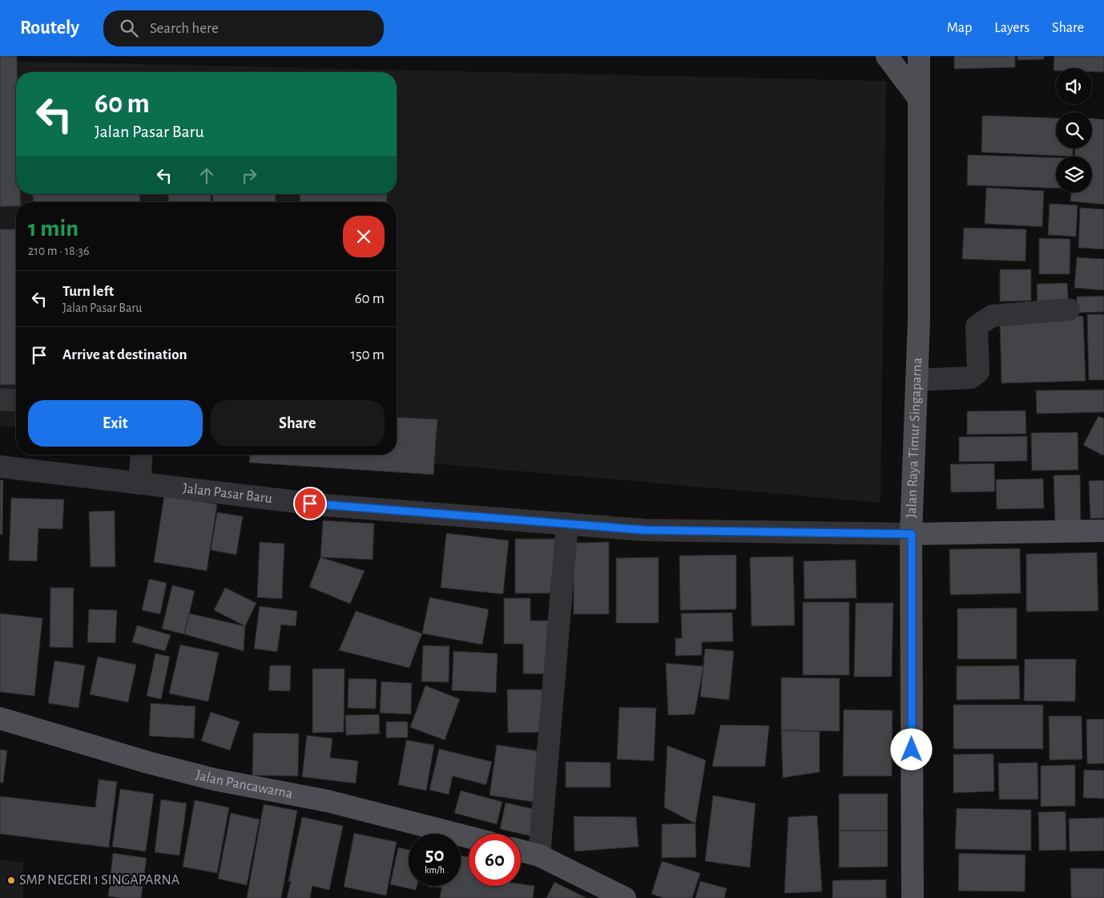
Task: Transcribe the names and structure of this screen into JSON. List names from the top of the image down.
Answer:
{
  "streets": {
    "main road": ["Jalan Raya Timur Singaparna", "Jalan Pancawarna"],
    "street": ["Jalan Pasar Baru"]
  },
  "crossings": [
    ["Jalan Raya Timur Singaparna", "Jalan Pasar Baru"]
  ],
  "places": ["SMP NEGERI 1 SINGAPARNA"],
  "page": {
    "header": "Routely",
    "search": "Search here",
    "nav": ["Map", "Layers", "Share"],
    "turn": ["60 m", "Jalan Pasar Baru"],
    "heading": ["1 min", "210 m · 18:36"],
    "list": [
      {
        "name": "Turn left",
        "note": "Jalan Pasar Baru",
        "value": "60 m"
      },
      {
        "name": "Arrive at destination",
        "value": "150 m"
      }
    ],
    "buttons": ["Exit", "Share"],
    "speed": "50 km/h",
    "limit": "60"
  }
}
